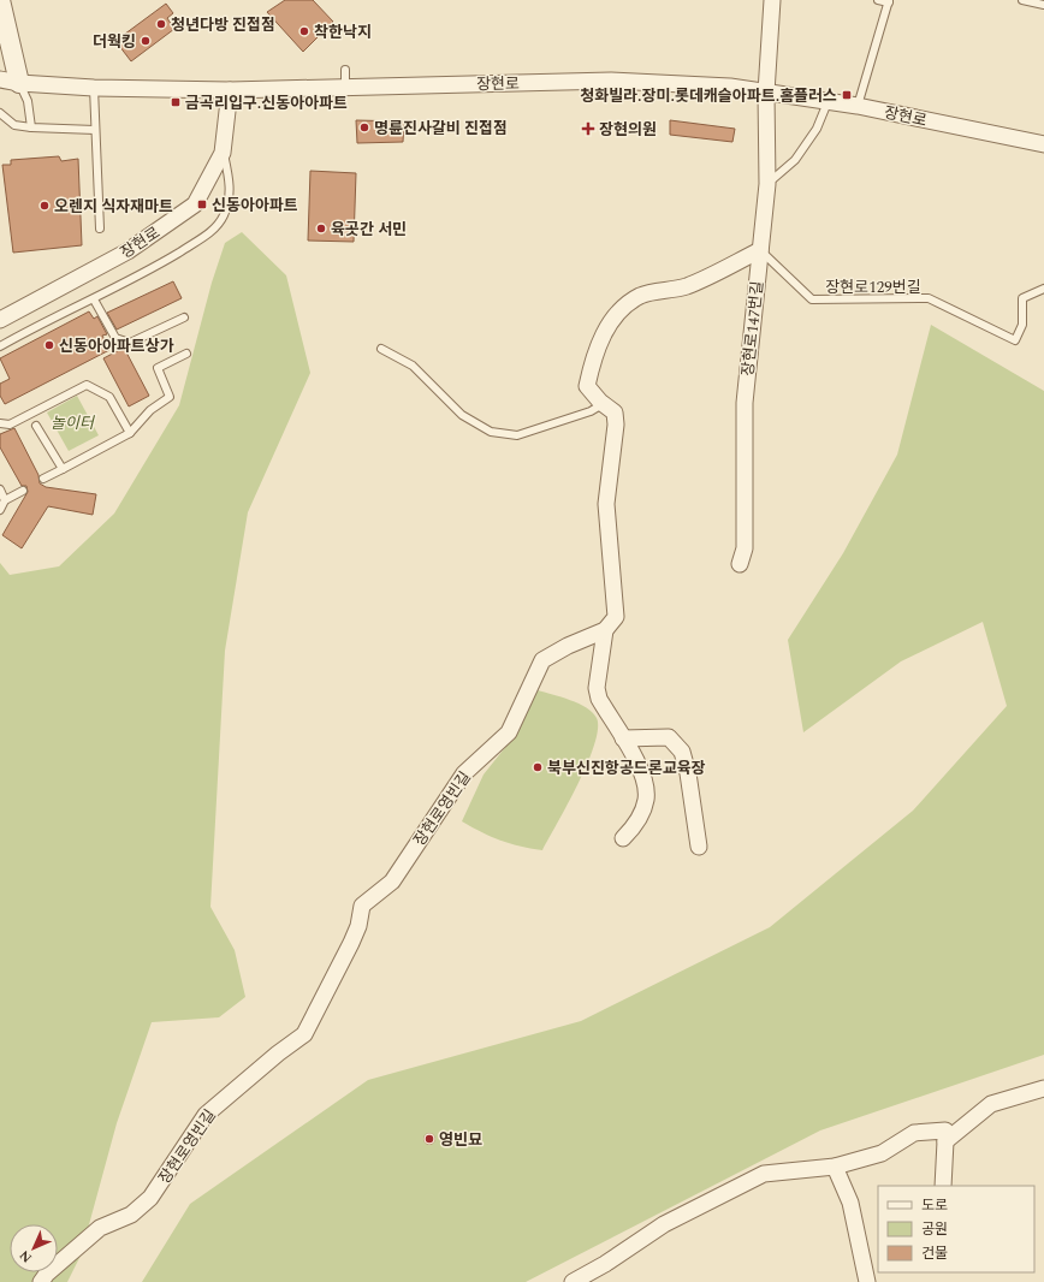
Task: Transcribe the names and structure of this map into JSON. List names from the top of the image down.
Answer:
{
  "streets": {
    "street": ["장현로", "장현로147번길", "장현로영빈길"],
    "lane": ["장현로129번길"]
  },
  "crossings": [
    ["장현로", "장현로147번길"],
    ["장현로129번길", "장현로147번길"]
  ],
  "parks": ["놀이터"],
  "places": {
    "other": [
      "청년다방 진접점",
      "착한낙지",
      "더웍킹",
      "명륜진사갈비 진접점",
      "오렌지 식자재마트",
      "육곳간 서민",
      "신동아아파트상가",
      "북부신진항공드론교육장",
      "영빈묘"
    ],
    "transit": ["청화빌라.장미.롯데캐슬아파트.홈플러스", "금곡리입구.신동아아파트", "신동아아파트"],
    "health": ["장현의원"]
  },
  "legend": ["도로", "공원", "건물"],
  "north": "bottom left"
}
